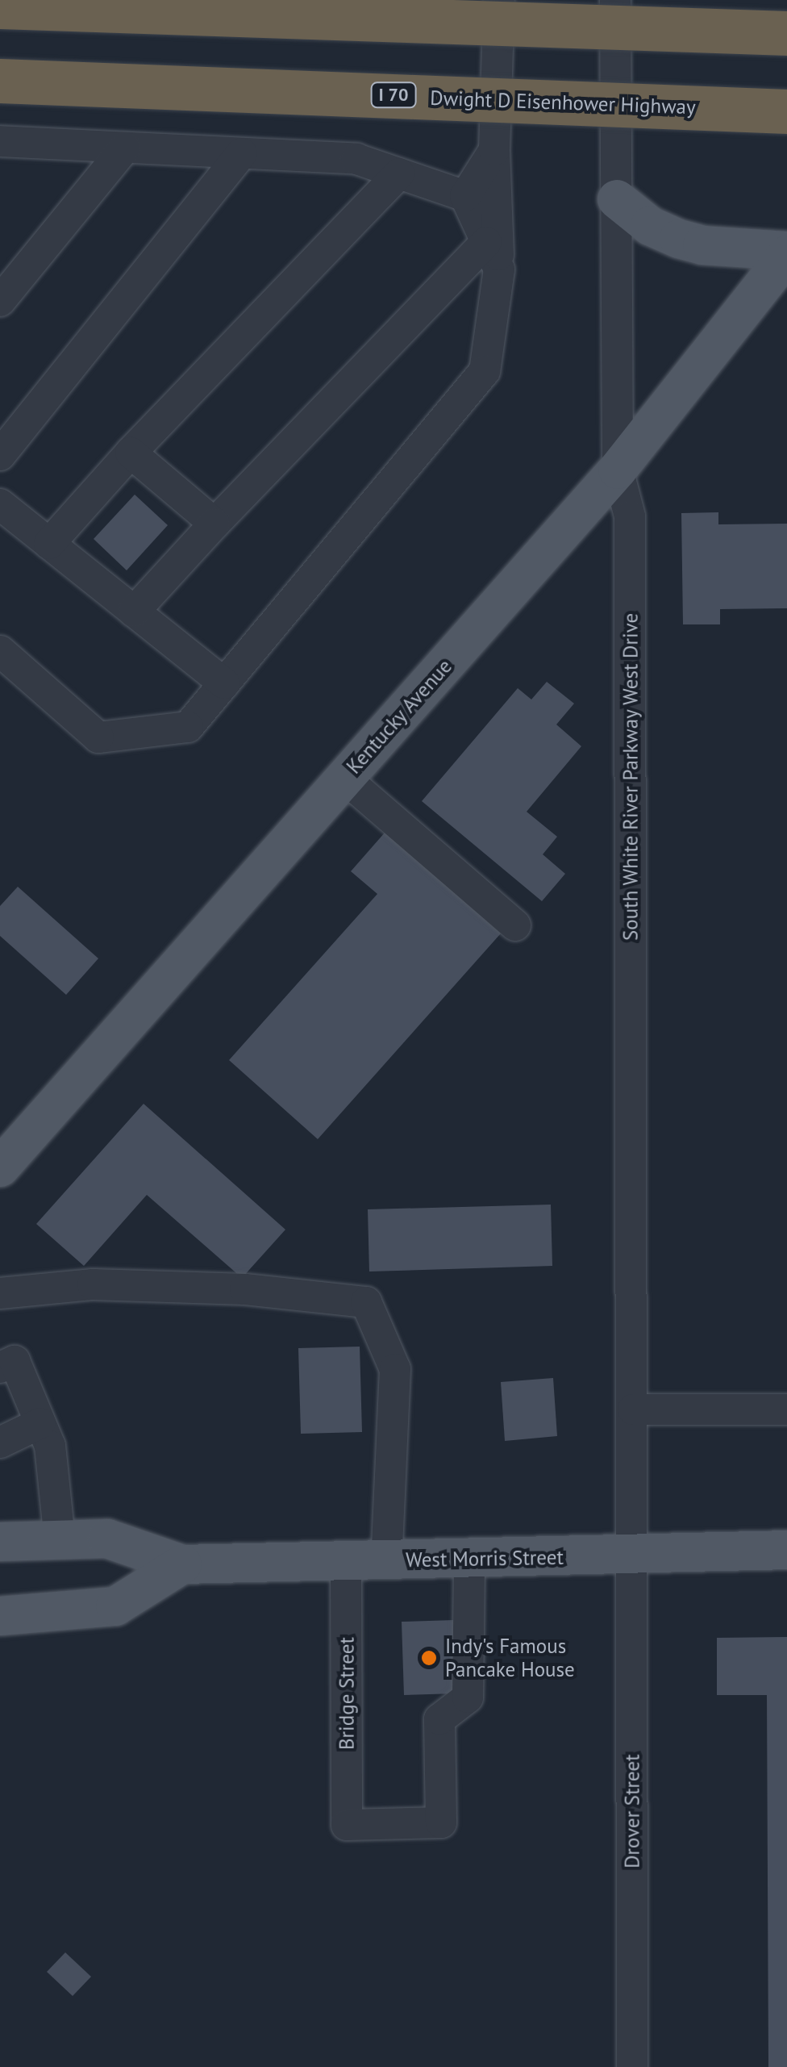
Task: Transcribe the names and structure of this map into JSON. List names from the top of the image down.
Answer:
{
  "streets": {
    "highway": ["I 70", "Dwight D Eisenhower Highway"],
    "main road": ["Kentucky Avenue", "West Morris Street"],
    "street": ["South White River Parkway West Drive", "Bridge Street", "Drover Street"]
  },
  "crossings": [
    ["Kentucky Avenue", "South White River Parkway West Drive"],
    ["South White River Parkway West Drive", "West Morris Street"],
    ["South White River Parkway West Drive", "Drover Street"],
    ["West Morris Street", "Bridge Street"],
    ["West Morris Street", "Drover Street"]
  ],
  "places": ["Indy's Famous Pancake House"]
}
